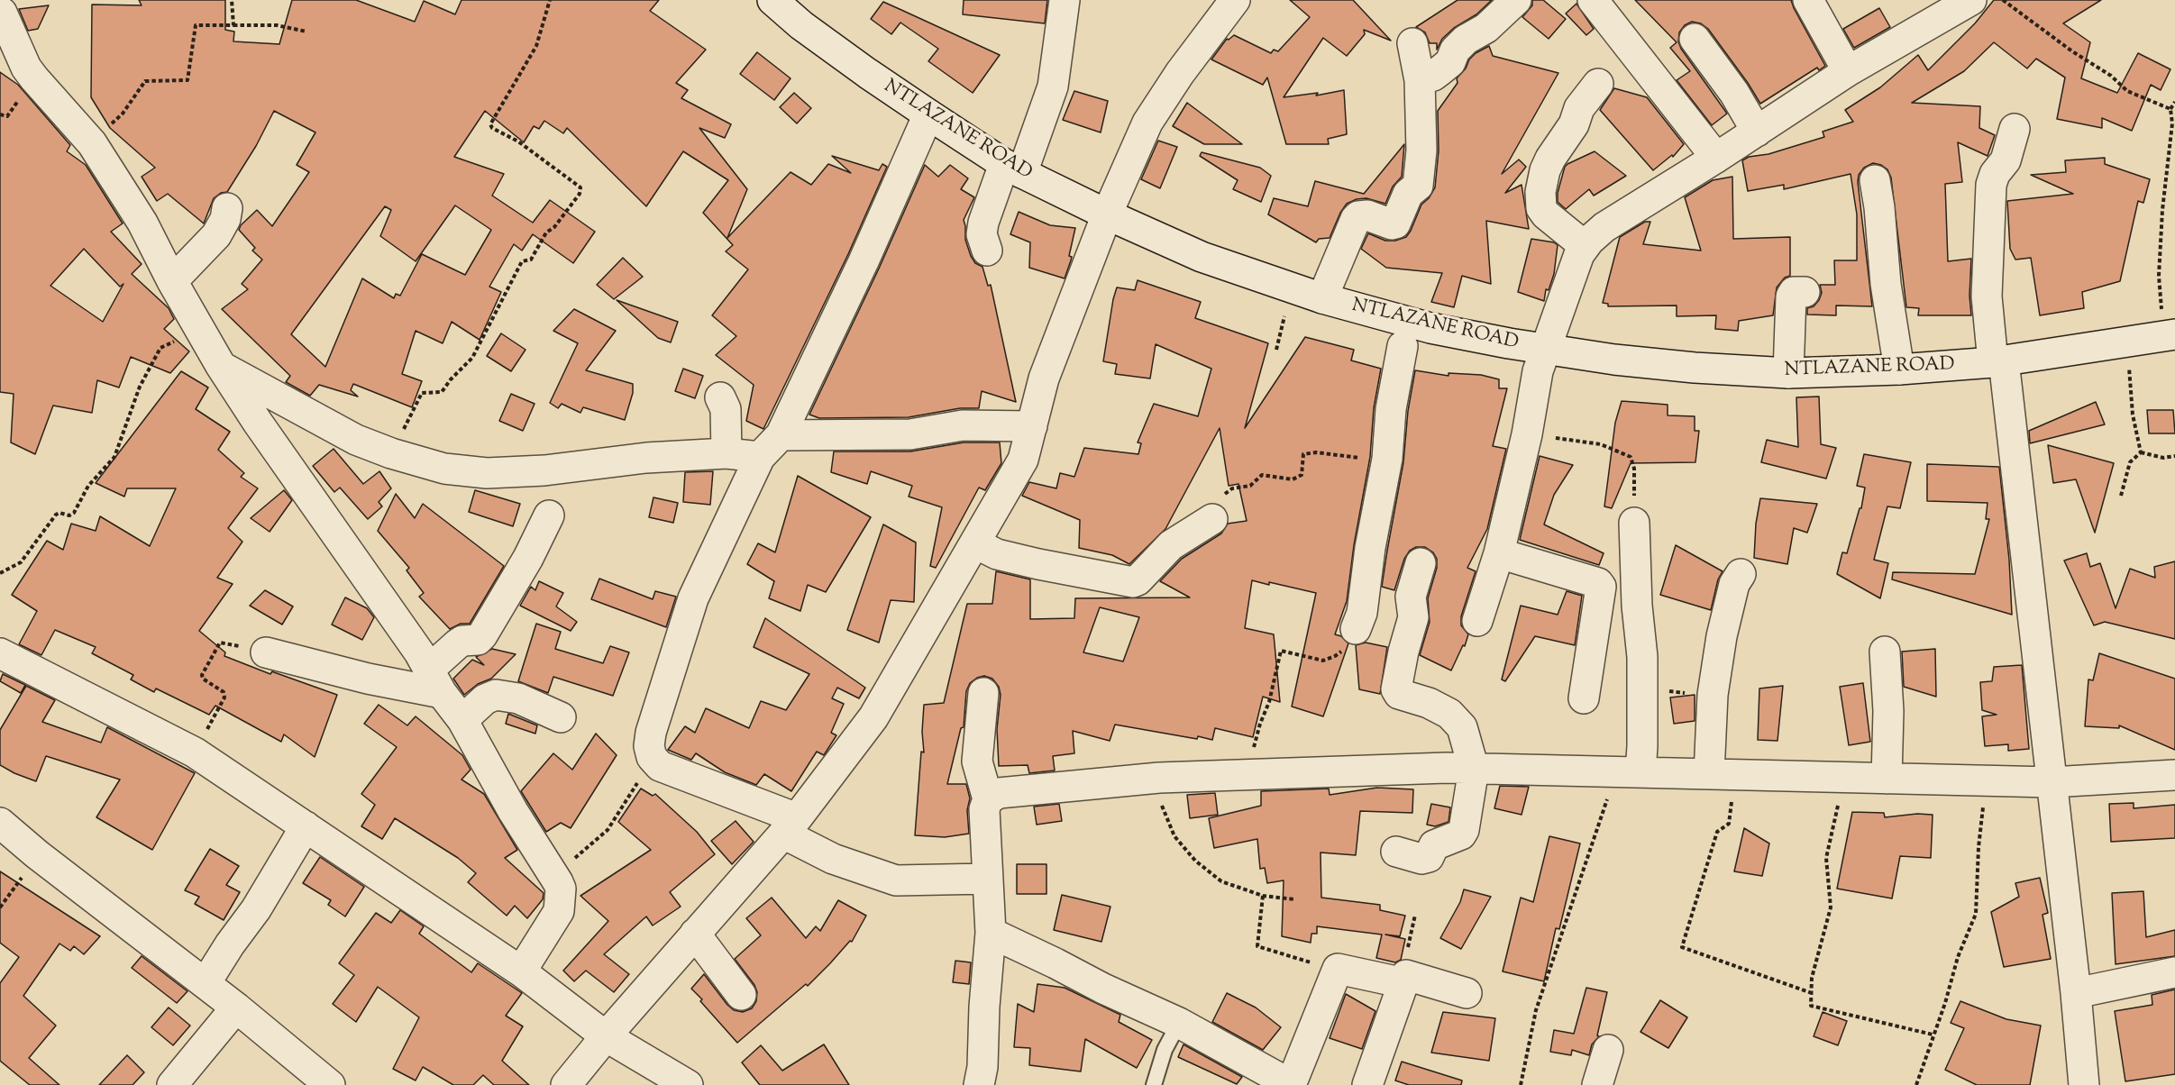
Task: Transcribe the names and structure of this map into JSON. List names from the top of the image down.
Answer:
{
  "streets": {
    "street": ["NTLAZANE ROAD"]
  }
}
